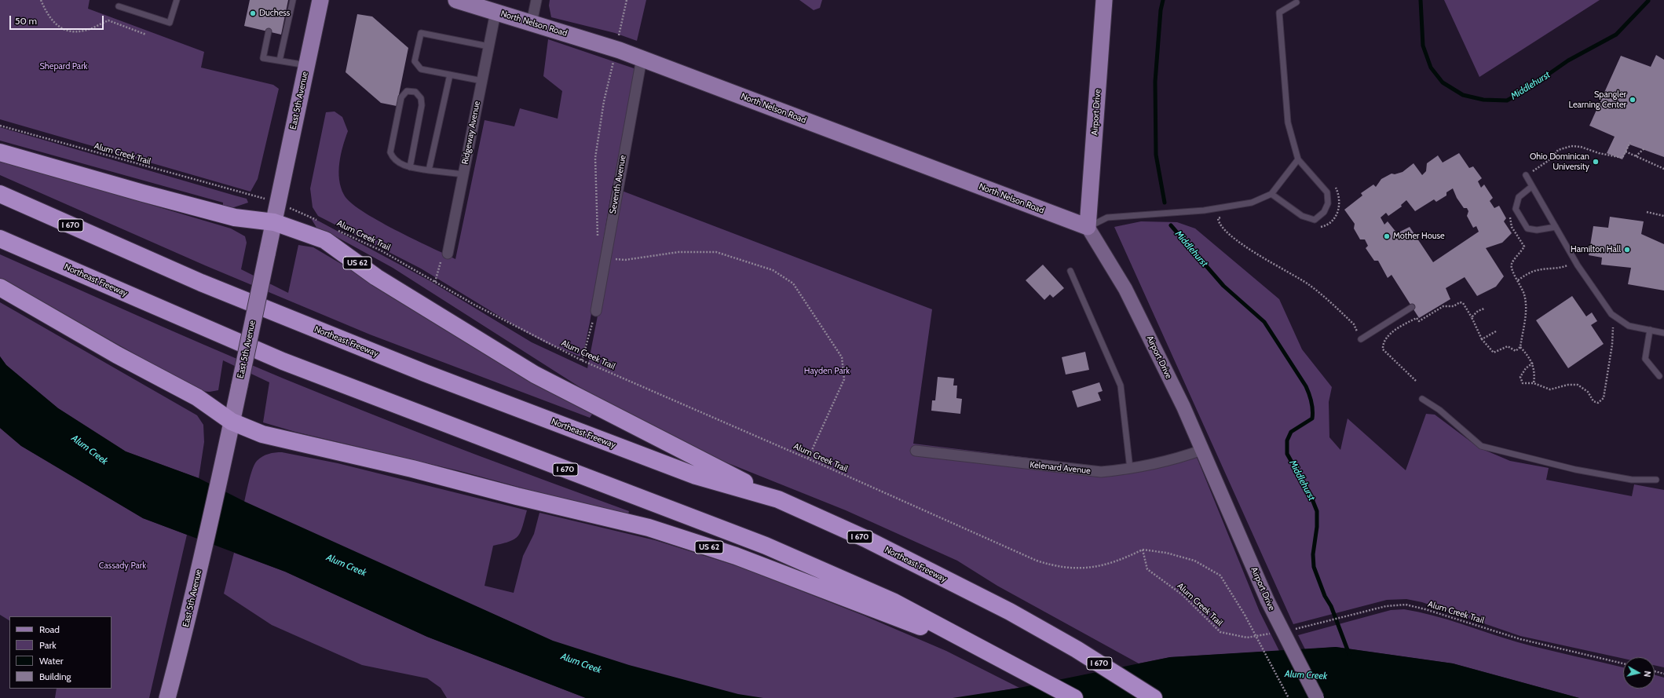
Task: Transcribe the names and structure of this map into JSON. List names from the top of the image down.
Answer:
{
  "streets": {
    "highway": ["I 670", "US 62", "Northeast Freeway"],
    "main road": ["North Nelson Road", "East 5th Avenue", "Airport Drive"],
    "street": ["Ridgeway Avenue", "Seventh Avenue", "Kelenard Avenue"],
    "path": ["Alum Creek Trail"]
  },
  "crossings": [
    ["North Nelson Road", "Airport Drive"],
    ["North Nelson Road", "Ridgeway Avenue"],
    ["North Nelson Road", "Seventh Avenue"],
    ["East 5th Avenue", "Alum Creek Trail"],
    ["East 5th Avenue", "US 62"],
    ["Airport Drive", "Kelenard Avenue"],
    ["US 62", "Northeast Freeway"]
  ],
  "water": ["Middlehurst", "Alum Creek"],
  "parks": ["Shepard Park", "Hayden Park", "Cassady Park"],
  "places": [
    "Duchess",
    "Spangler Learning Center",
    "Ohio Dominican University",
    "Mother House",
    "Hamilton Hall"
  ],
  "legend": [
    "Road",
    "Park",
    "Water",
    "Building"
  ],
  "scale_bar": "50 m",
  "north": "right"
}
